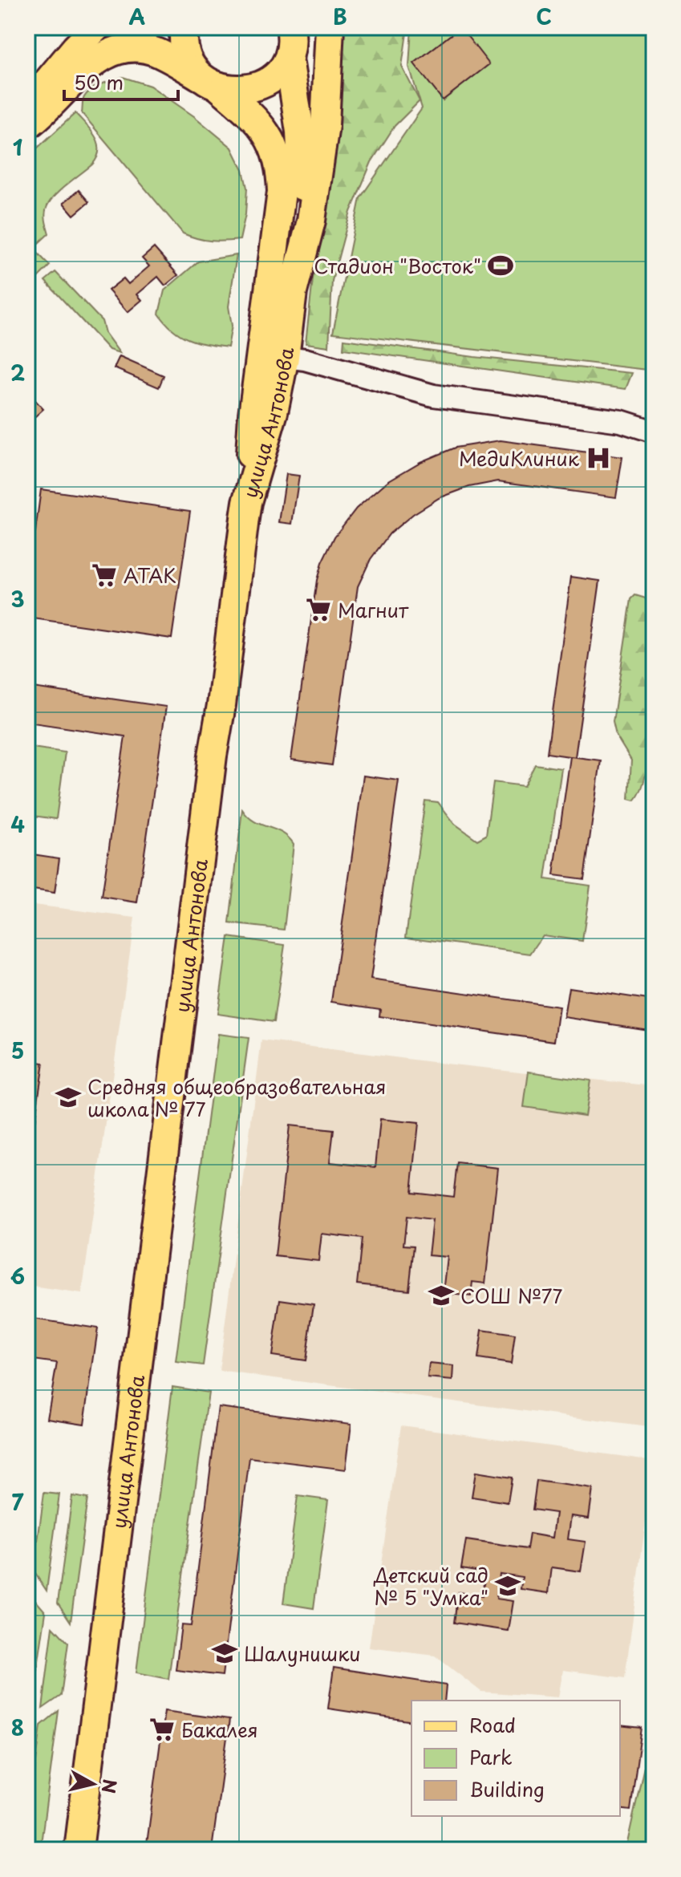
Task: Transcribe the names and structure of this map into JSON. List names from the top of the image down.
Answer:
{
  "streets": {
    "main road": ["улица Антонова"]
  },
  "places": {
    "sports": ["Стадион \"Восток\""],
    "hospital": ["МедиКлиник"],
    "supermarket": ["АТАК", "Магнит", "Бакалея"],
    "school or university": [
      "Средняя общеобразовательная школа № 77",
      "СОШ №77",
      "Детский сад № 5 \"Умка\"",
      "Шалунишки"
    ]
  },
  "legend": ["Road", "Park", "Building"],
  "scale_bar": "50 m",
  "north": "right",
  "grid": {
    "columns": ["A", "B", "C"],
    "rows": [
      "1",
      "2",
      "3",
      "4",
      "5",
      "6",
      "7",
      "8"
    ]
  }
}
